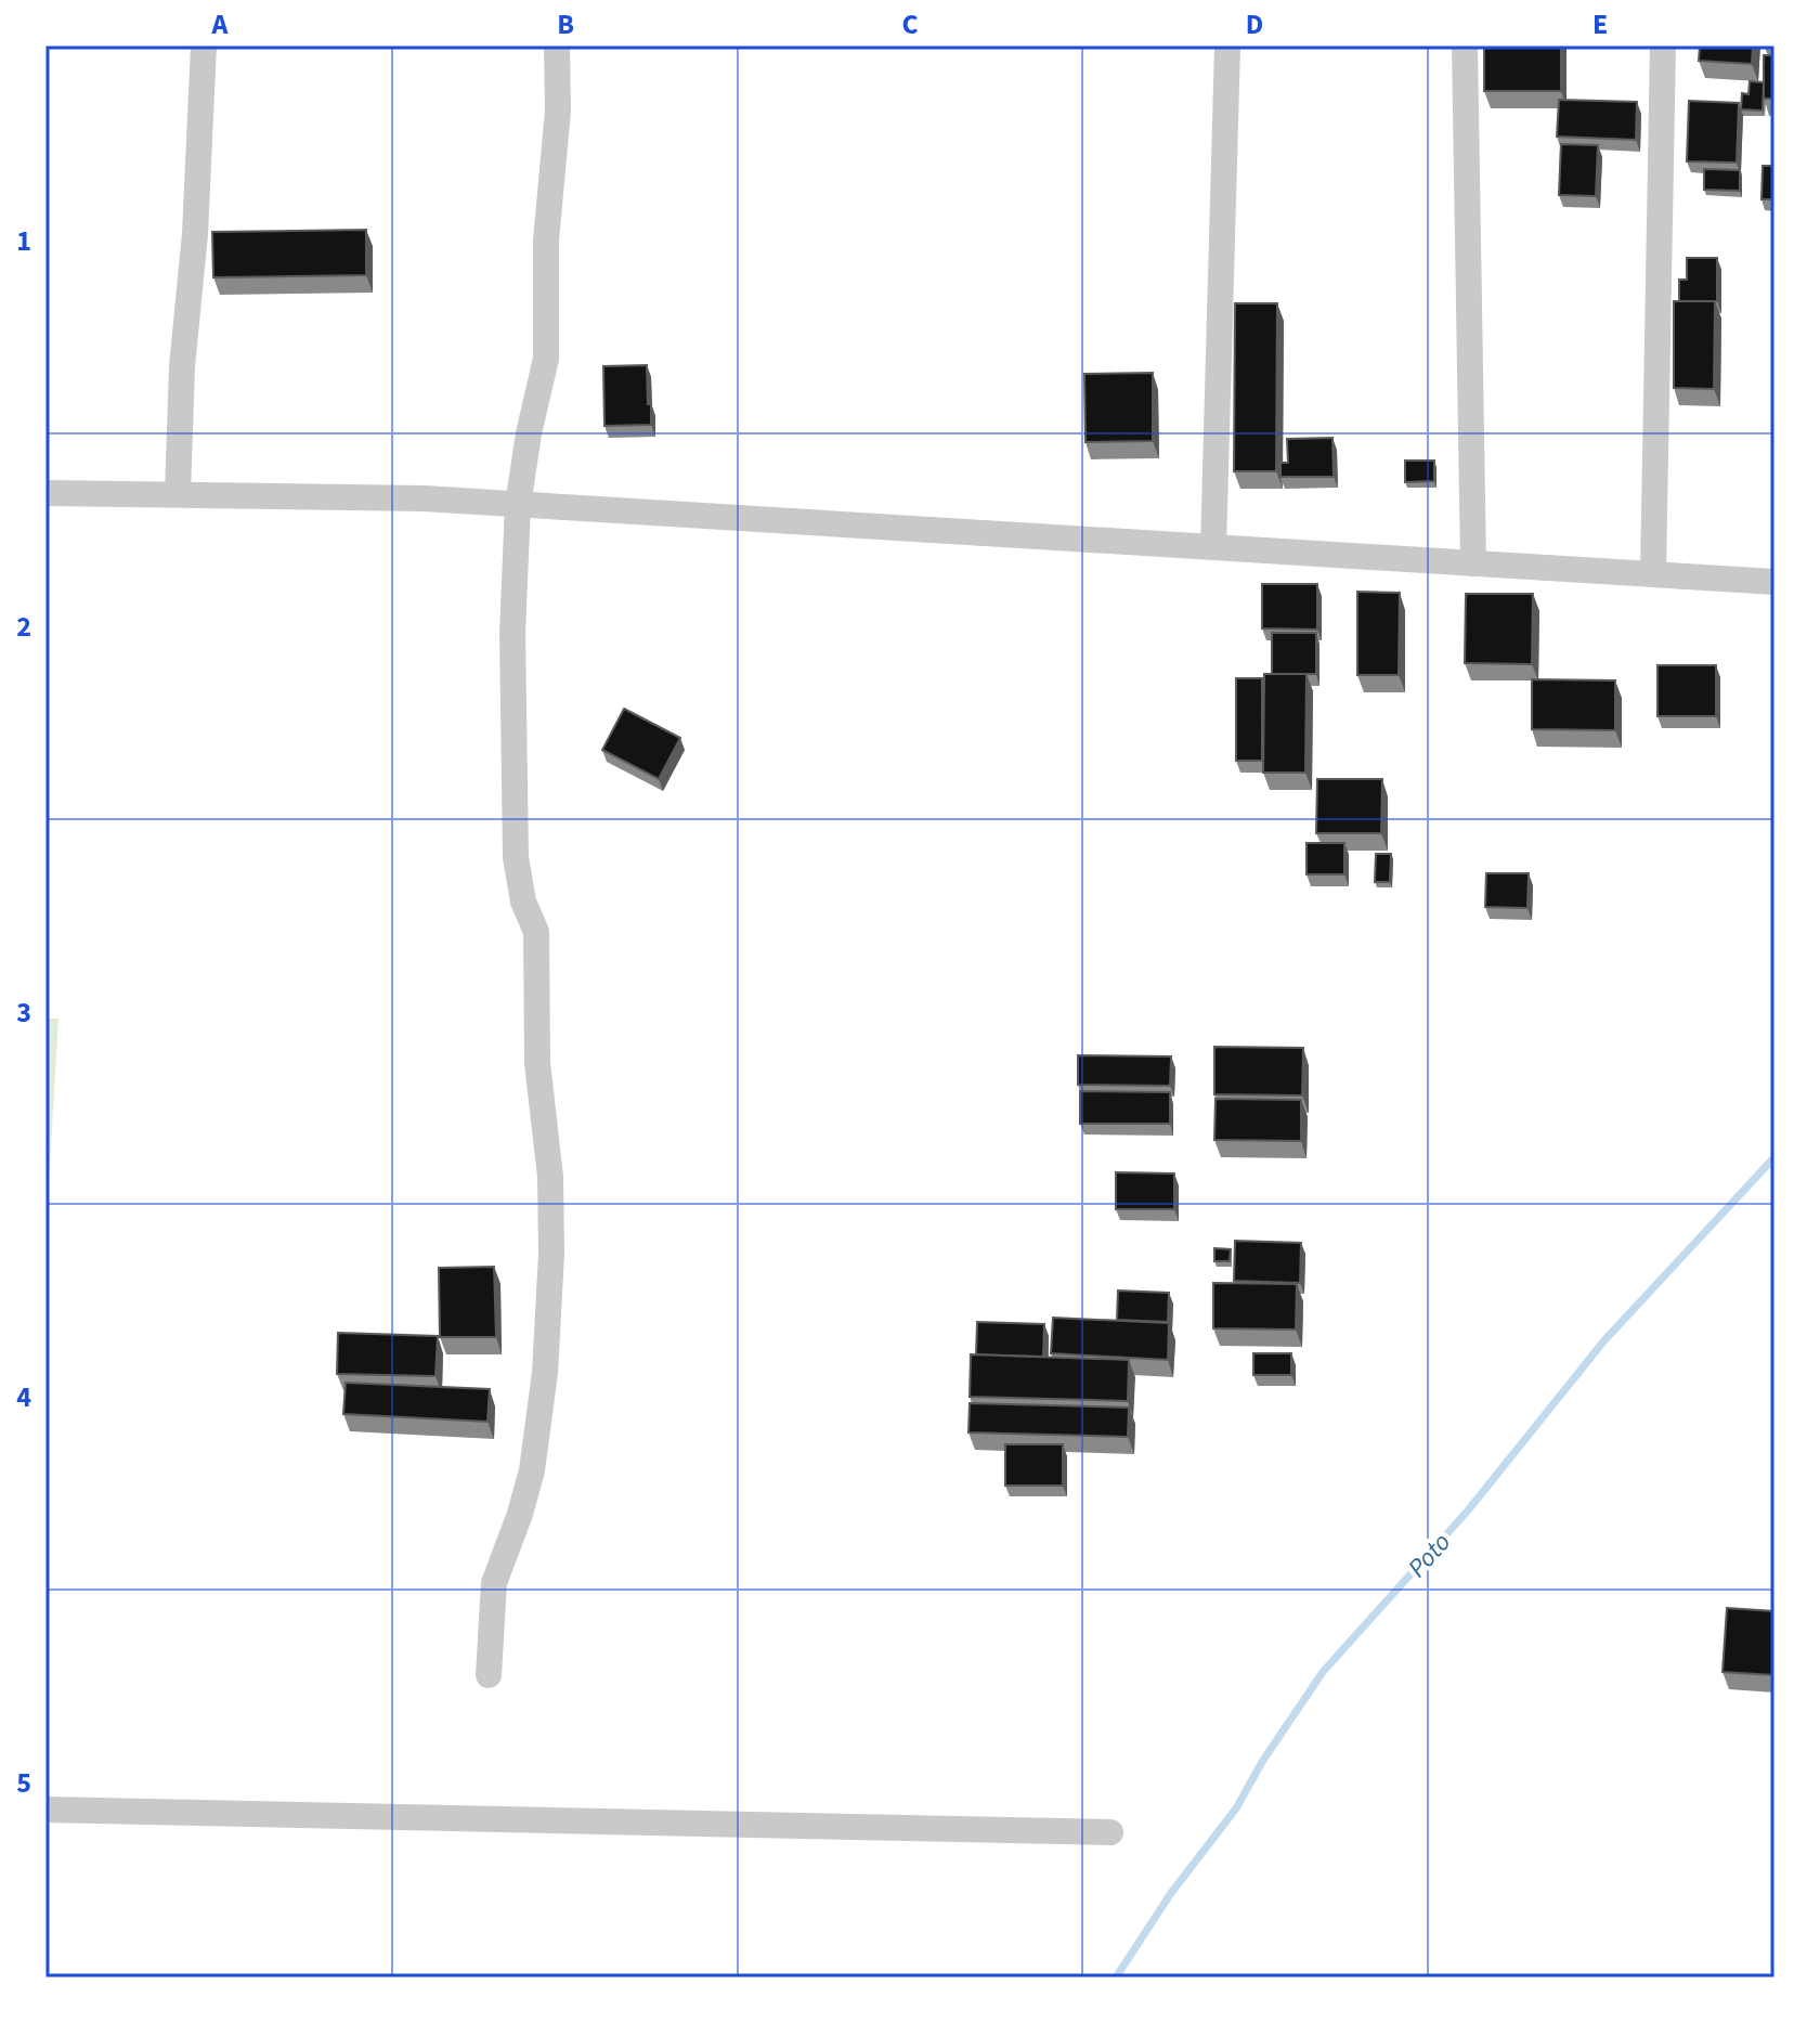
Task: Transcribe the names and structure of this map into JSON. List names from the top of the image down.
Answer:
{
  "water": ["Poto"],
  "grid": {
    "columns": [
      "A",
      "B",
      "C",
      "D",
      "E"
    ],
    "rows": [
      "1",
      "2",
      "3",
      "4",
      "5"
    ]
  }
}
